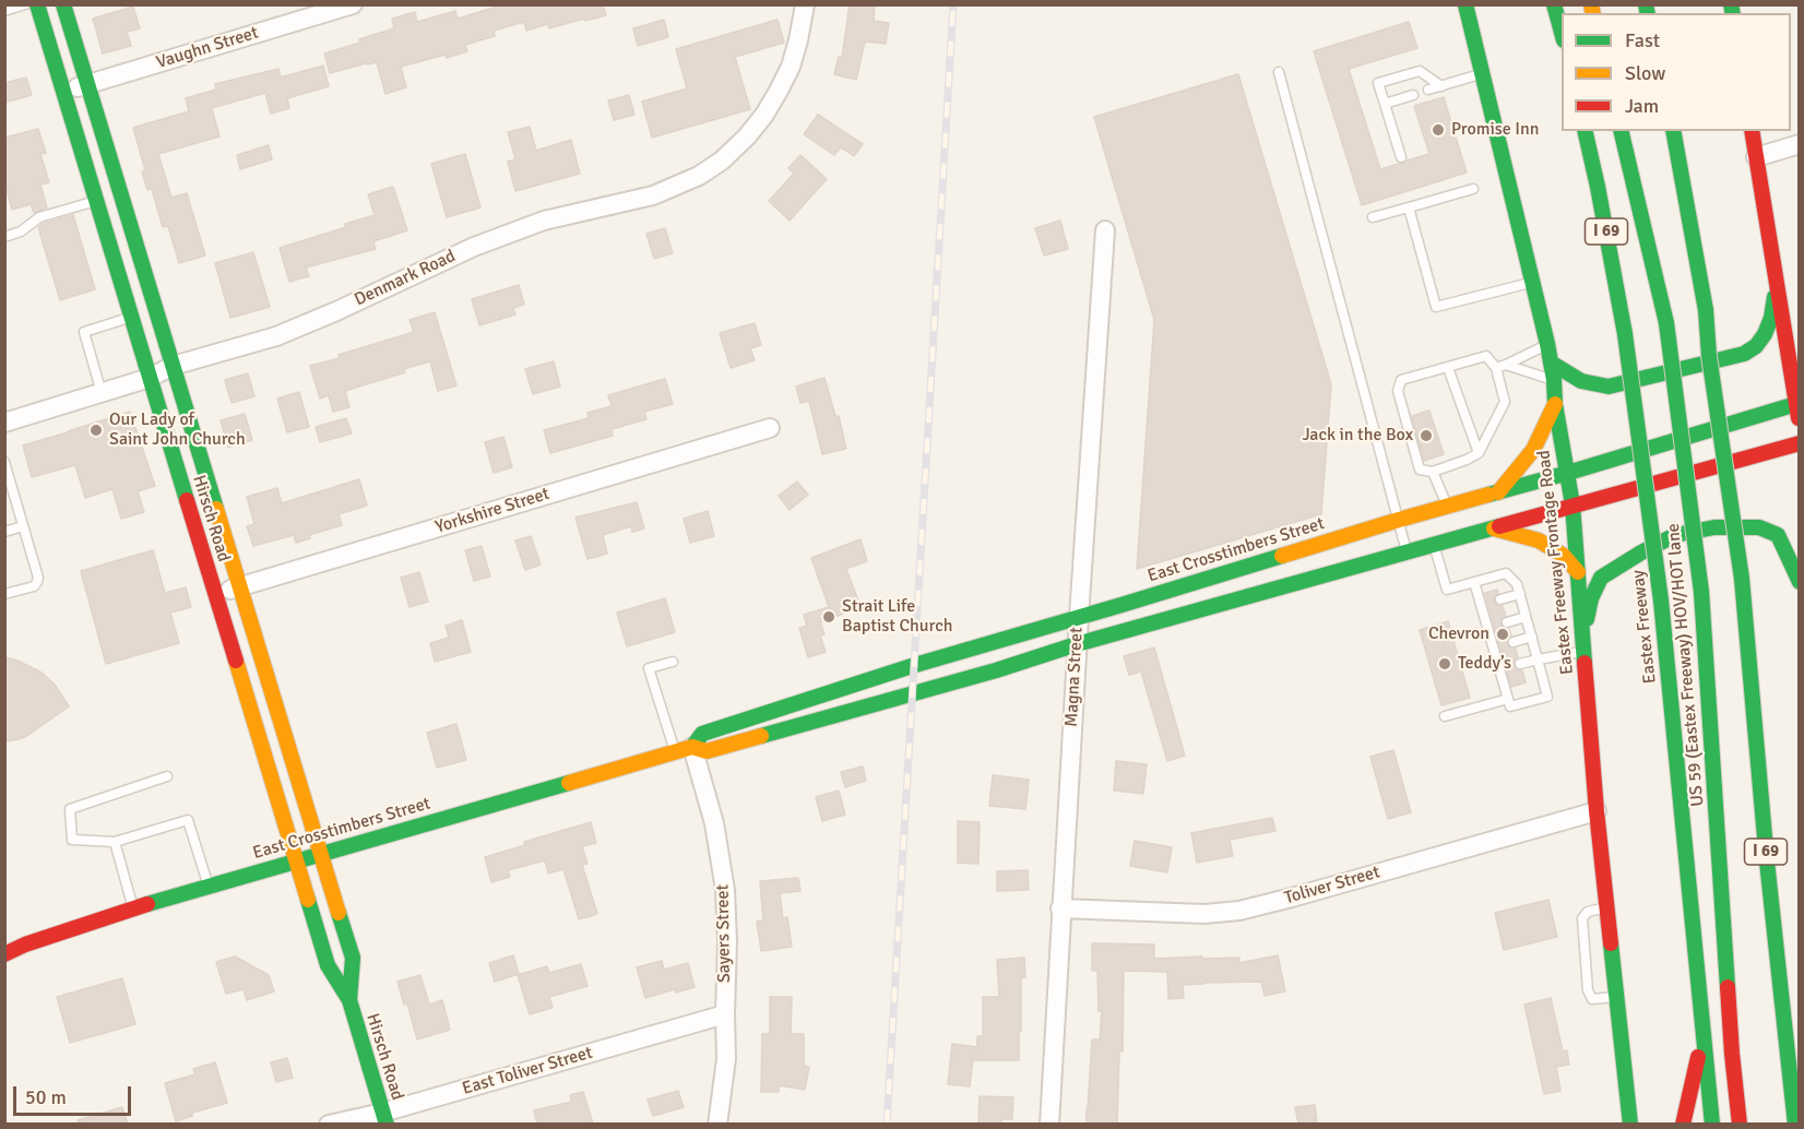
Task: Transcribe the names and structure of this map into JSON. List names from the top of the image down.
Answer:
{
  "streets": {
    "main road": [
      "I 69",
      "Hirsch Road",
      "East Crosstimbers Street",
      "Eastex Freeway Frontage Road",
      "Eastex Freeway",
      "US 59 (Eastex Freeway) HOV/HOT lane"
    ],
    "street": [
      "Vaughn Street",
      "Denmark Road",
      "Yorkshire Street",
      "Magna Street",
      "Toliver Street",
      "Sayers Street",
      "East Toliver Street"
    ]
  },
  "crossings": [
    ["Vaughn Street", "Hirsch Road"],
    ["Denmark Road", "Hirsch Road"],
    ["Yorkshire Street", "Hirsch Road"],
    ["Hirsch Road", "East Crosstimbers Street"],
    ["Hirsch Road", "East Toliver Street"],
    ["East Crosstimbers Street", "Eastex Freeway Frontage Road"],
    ["East Crosstimbers Street", "Magna Street"],
    ["East Crosstimbers Street", "Sayers Street"],
    ["Eastex Freeway Frontage Road", "Toliver Street"],
    ["Magna Street", "Toliver Street"],
    ["Sayers Street", "East Toliver Street"]
  ],
  "places": [
    "Promise Inn",
    "Our Lady of Saint John Church",
    "Jack in the Box",
    "Strait Life Baptist Church",
    "Chevron",
    "Teddy’s"
  ],
  "legend": ["Fast", "Slow", "Jam"],
  "scale_bar": "50 m"
}
